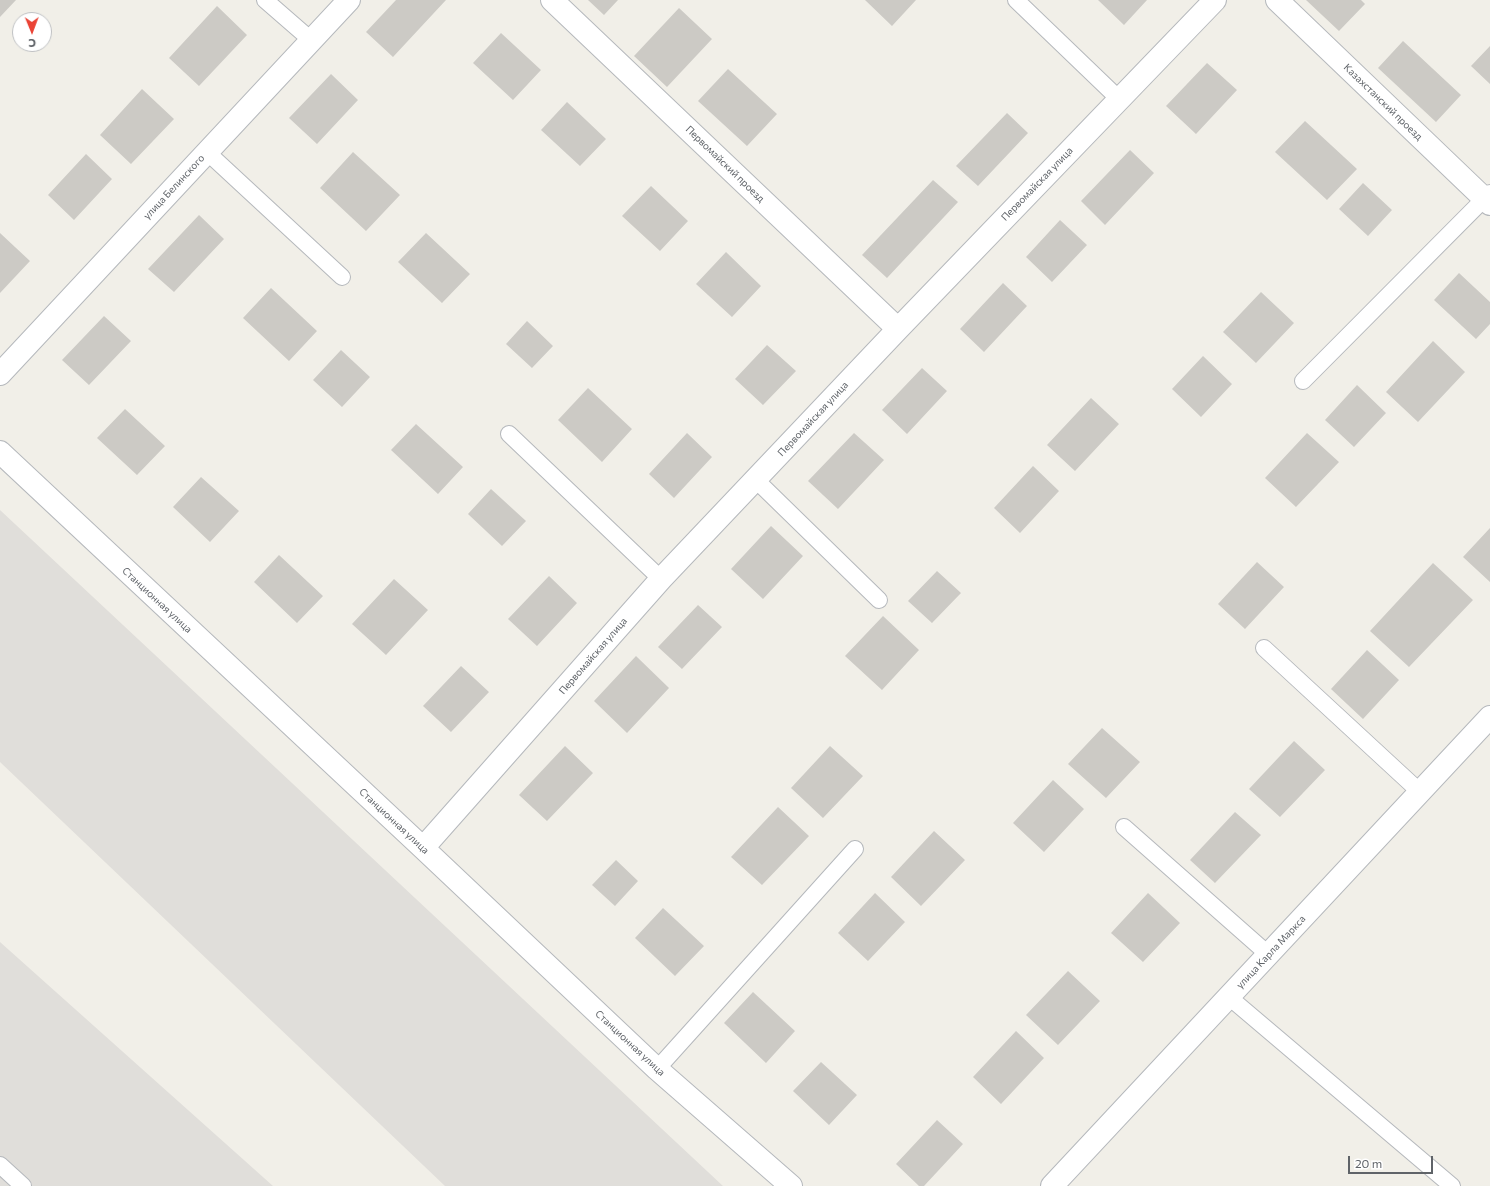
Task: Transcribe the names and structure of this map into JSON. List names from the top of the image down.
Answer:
{
  "streets": {
    "street": [
      "Казахстанский проезд",
      "Первомайский проезд",
      "Первомайская улица",
      "улица Белинского",
      "Станционная улица",
      "улица Карла Маркса"
    ]
  },
  "crossings": [
    ["Первомайский проезд", "Первомайская улица"],
    ["Первомайская улица", "Станционная улица"]
  ],
  "scale_bar": "20 m",
  "north": "bottom"
}
